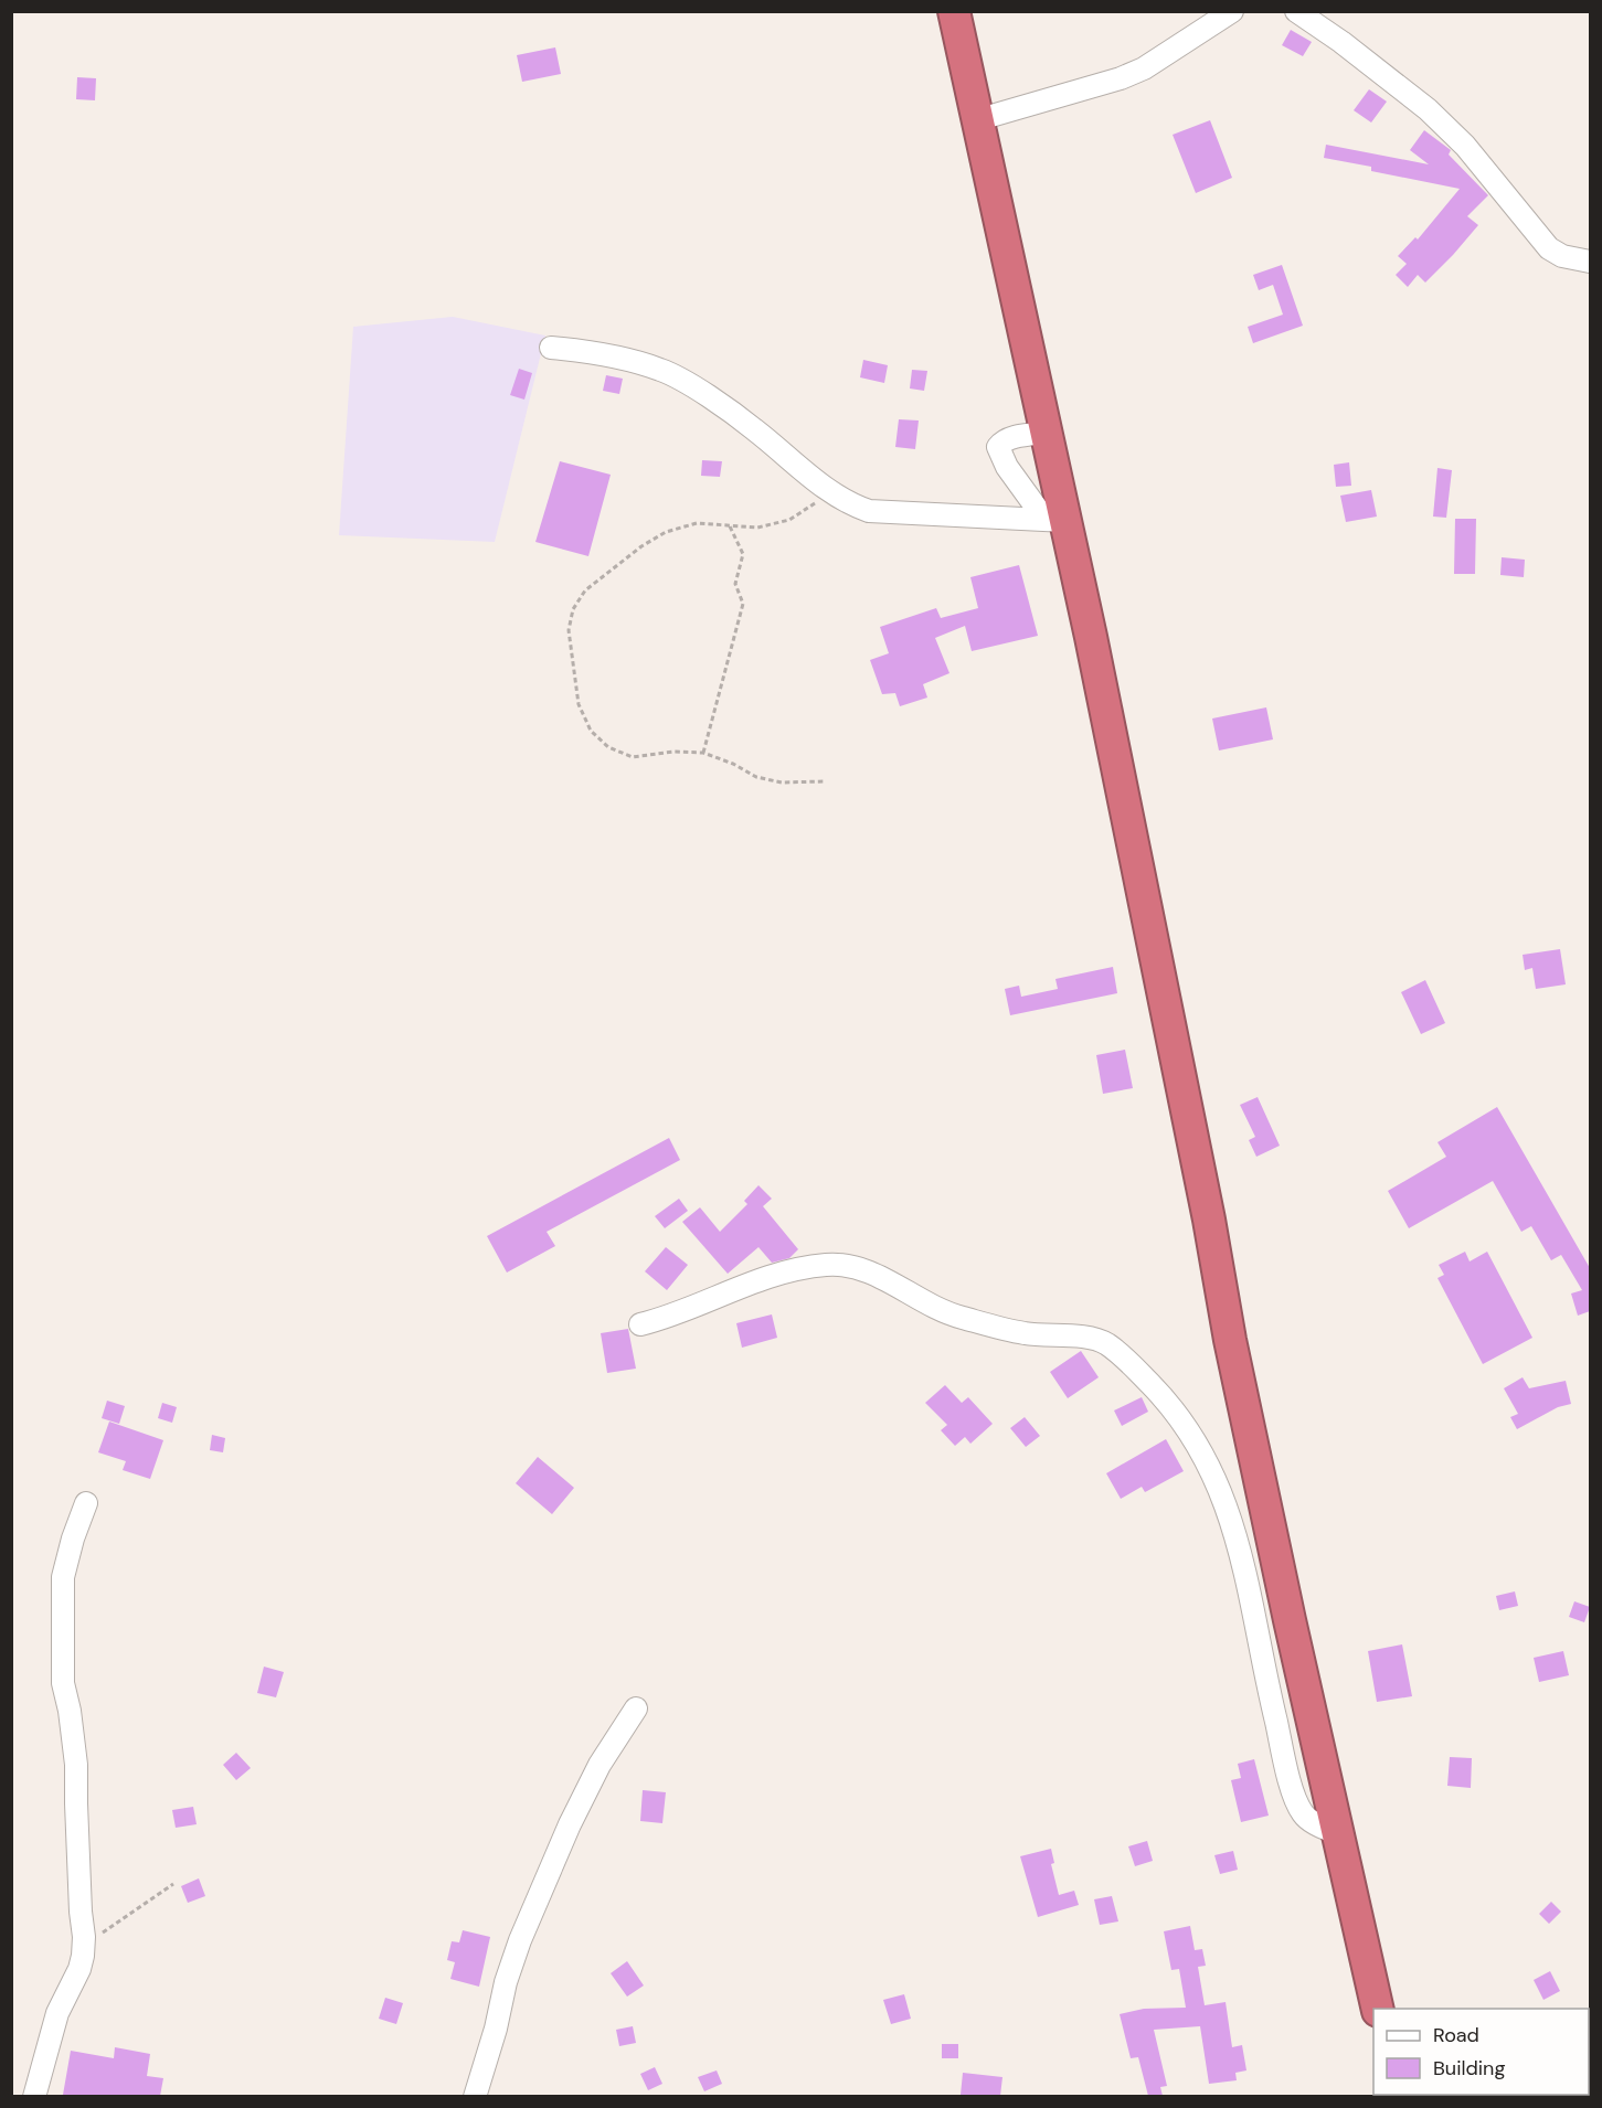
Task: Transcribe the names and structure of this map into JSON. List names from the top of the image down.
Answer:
{
  "legend": ["Road", "Building"]
}
